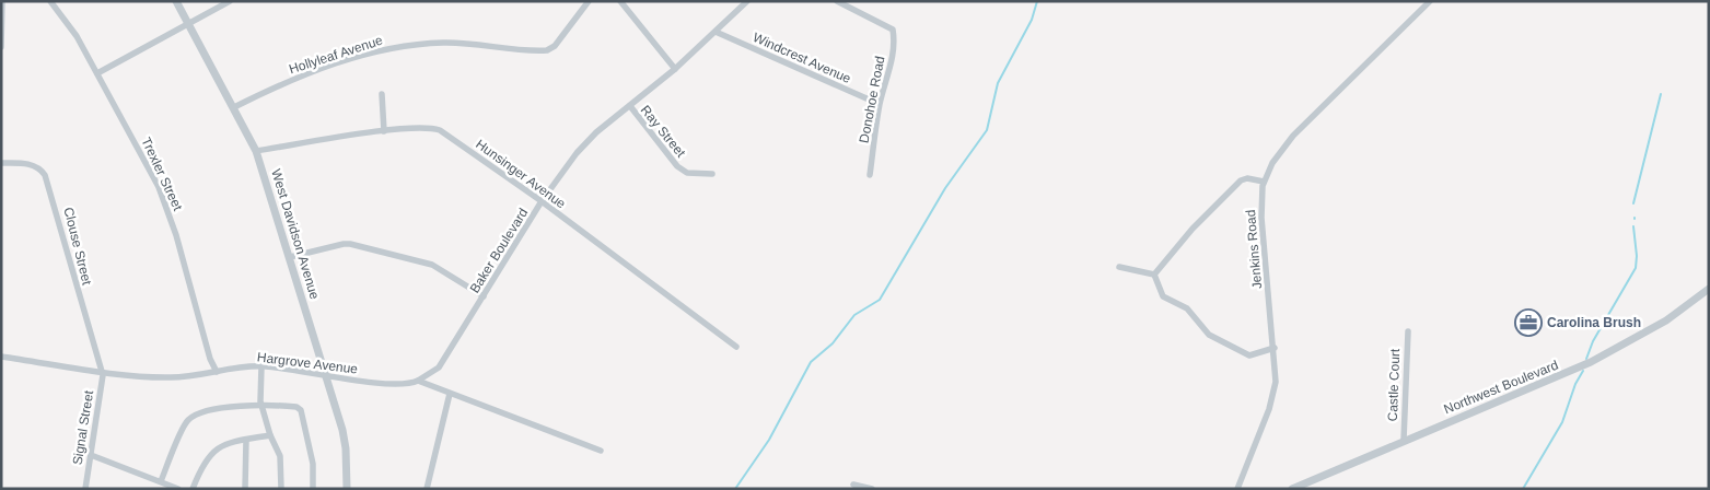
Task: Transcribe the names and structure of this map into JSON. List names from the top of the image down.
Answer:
{
  "streets": {
    "street": [
      "Hollyleaf Avenue",
      "Windcrest Avenue",
      "Donohoe Road",
      "Ray Street",
      "Trexler Street",
      "Hunsinger Avenue",
      "West Davidson Avenue",
      "Clouse Street",
      "Jenkins Road",
      "Baker Boulevard",
      "Hargrove Avenue",
      "Castle Court",
      "Northwest Boulevard",
      "Signal Street"
    ]
  },
  "crossings": [
    ["Hollyleaf Avenue", "West Davidson Avenue"],
    ["Windcrest Avenue", "Donohoe Road"],
    ["Windcrest Avenue", "Baker Boulevard"],
    ["Ray Street", "Baker Boulevard"],
    ["Trexler Street", "Hargrove Avenue"],
    ["Hunsinger Avenue", "West Davidson Avenue"],
    ["Hunsinger Avenue", "Baker Boulevard"],
    ["West Davidson Avenue", "Hargrove Avenue"],
    ["Clouse Street", "Hargrove Avenue"],
    ["Clouse Street", "Signal Street"],
    ["Baker Boulevard", "Hargrove Avenue"],
    ["Hargrove Avenue", "Signal Street"],
    ["Castle Court", "Northwest Boulevard"]
  ],
  "places": {
    "office": ["Carolina Brush"]
  }
}
